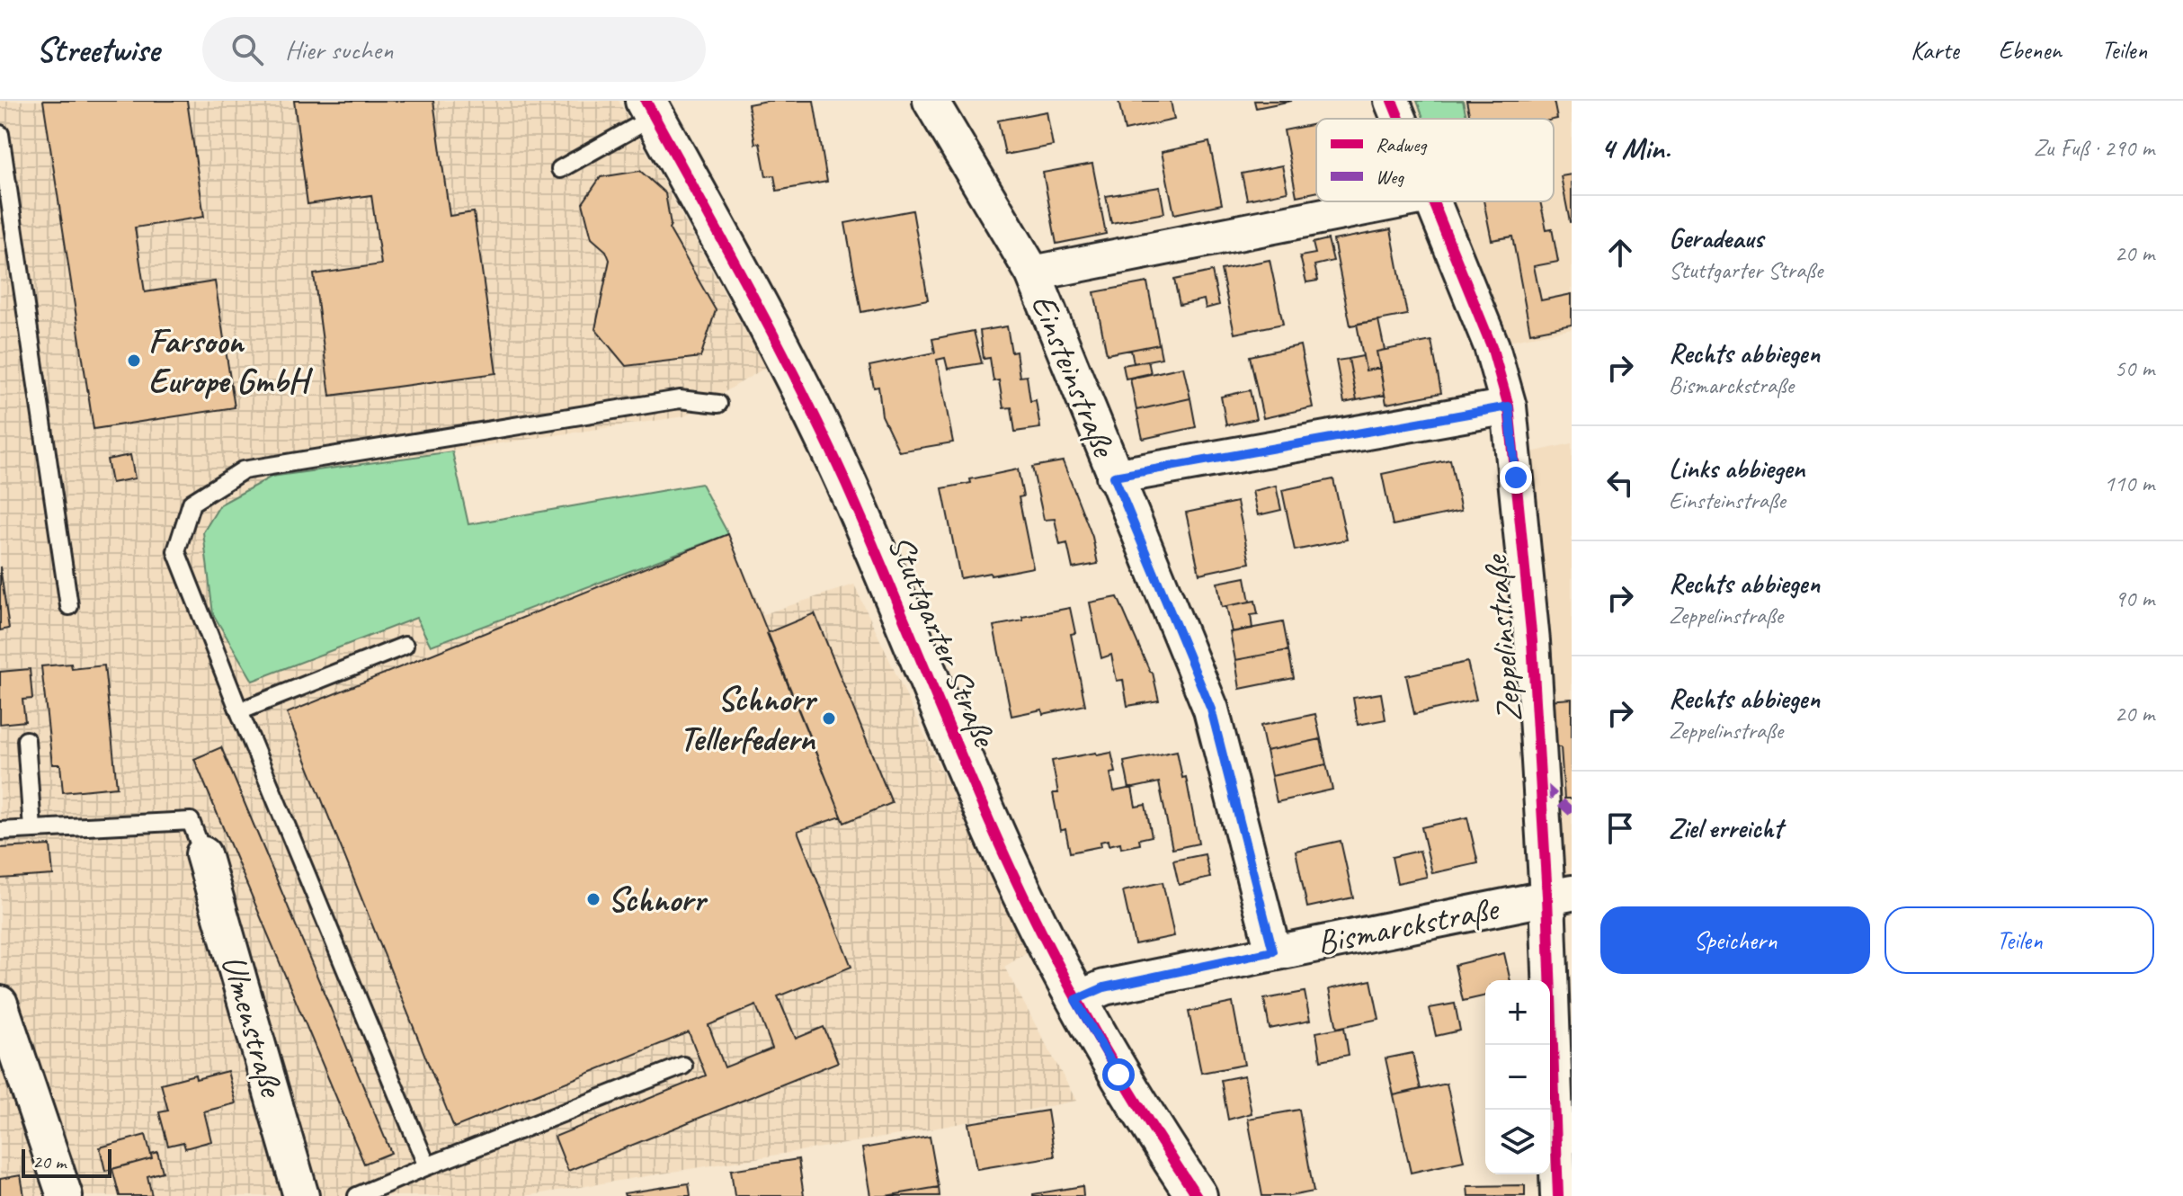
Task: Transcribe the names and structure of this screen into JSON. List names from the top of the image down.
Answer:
{
  "streets": {
    "street": [
      "Einsteinstraße",
      "Zeppelinstraße",
      "Stuttgarter Straße",
      "Bismarckstraße",
      "Ulmenstraße"
    ]
  },
  "crossings": [
    ["Einsteinstraße", "Bismarckstraße"],
    ["Zeppelinstraße", "Bismarckstraße"],
    ["Stuttgarter Straße", "Bismarckstraße"]
  ],
  "places": ["Farsoon Europe GmbH", "Schnorr Tellerfedern", "Schnorr"],
  "legend": ["Radweg", "Weg"],
  "scale_bar": "20 m",
  "page": {
    "header": "Streetwise",
    "search": "Hier suchen",
    "nav": ["Karte", "Ebenen", "Teilen"],
    "heading": ["4 Min.", "Zu Fuß · 290 m"],
    "list": [
      ["Geradeaus", "Stuttgarter Straße", "20 m"],
      ["Rechts abbiegen", "Bismarckstraße", "50 m"],
      ["Links abbiegen", "Einsteinstraße", "110 m"],
      ["Rechts abbiegen", "Zeppelinstraße", "90 m"],
      ["Rechts abbiegen", "Zeppelinstraße", "20 m"],
      "Ziel erreicht"
    ],
    "buttons": ["Speichern", "Teilen"],
    "map_buttons": ["+", "−"],
    "scale": "20 m"
  }
}
